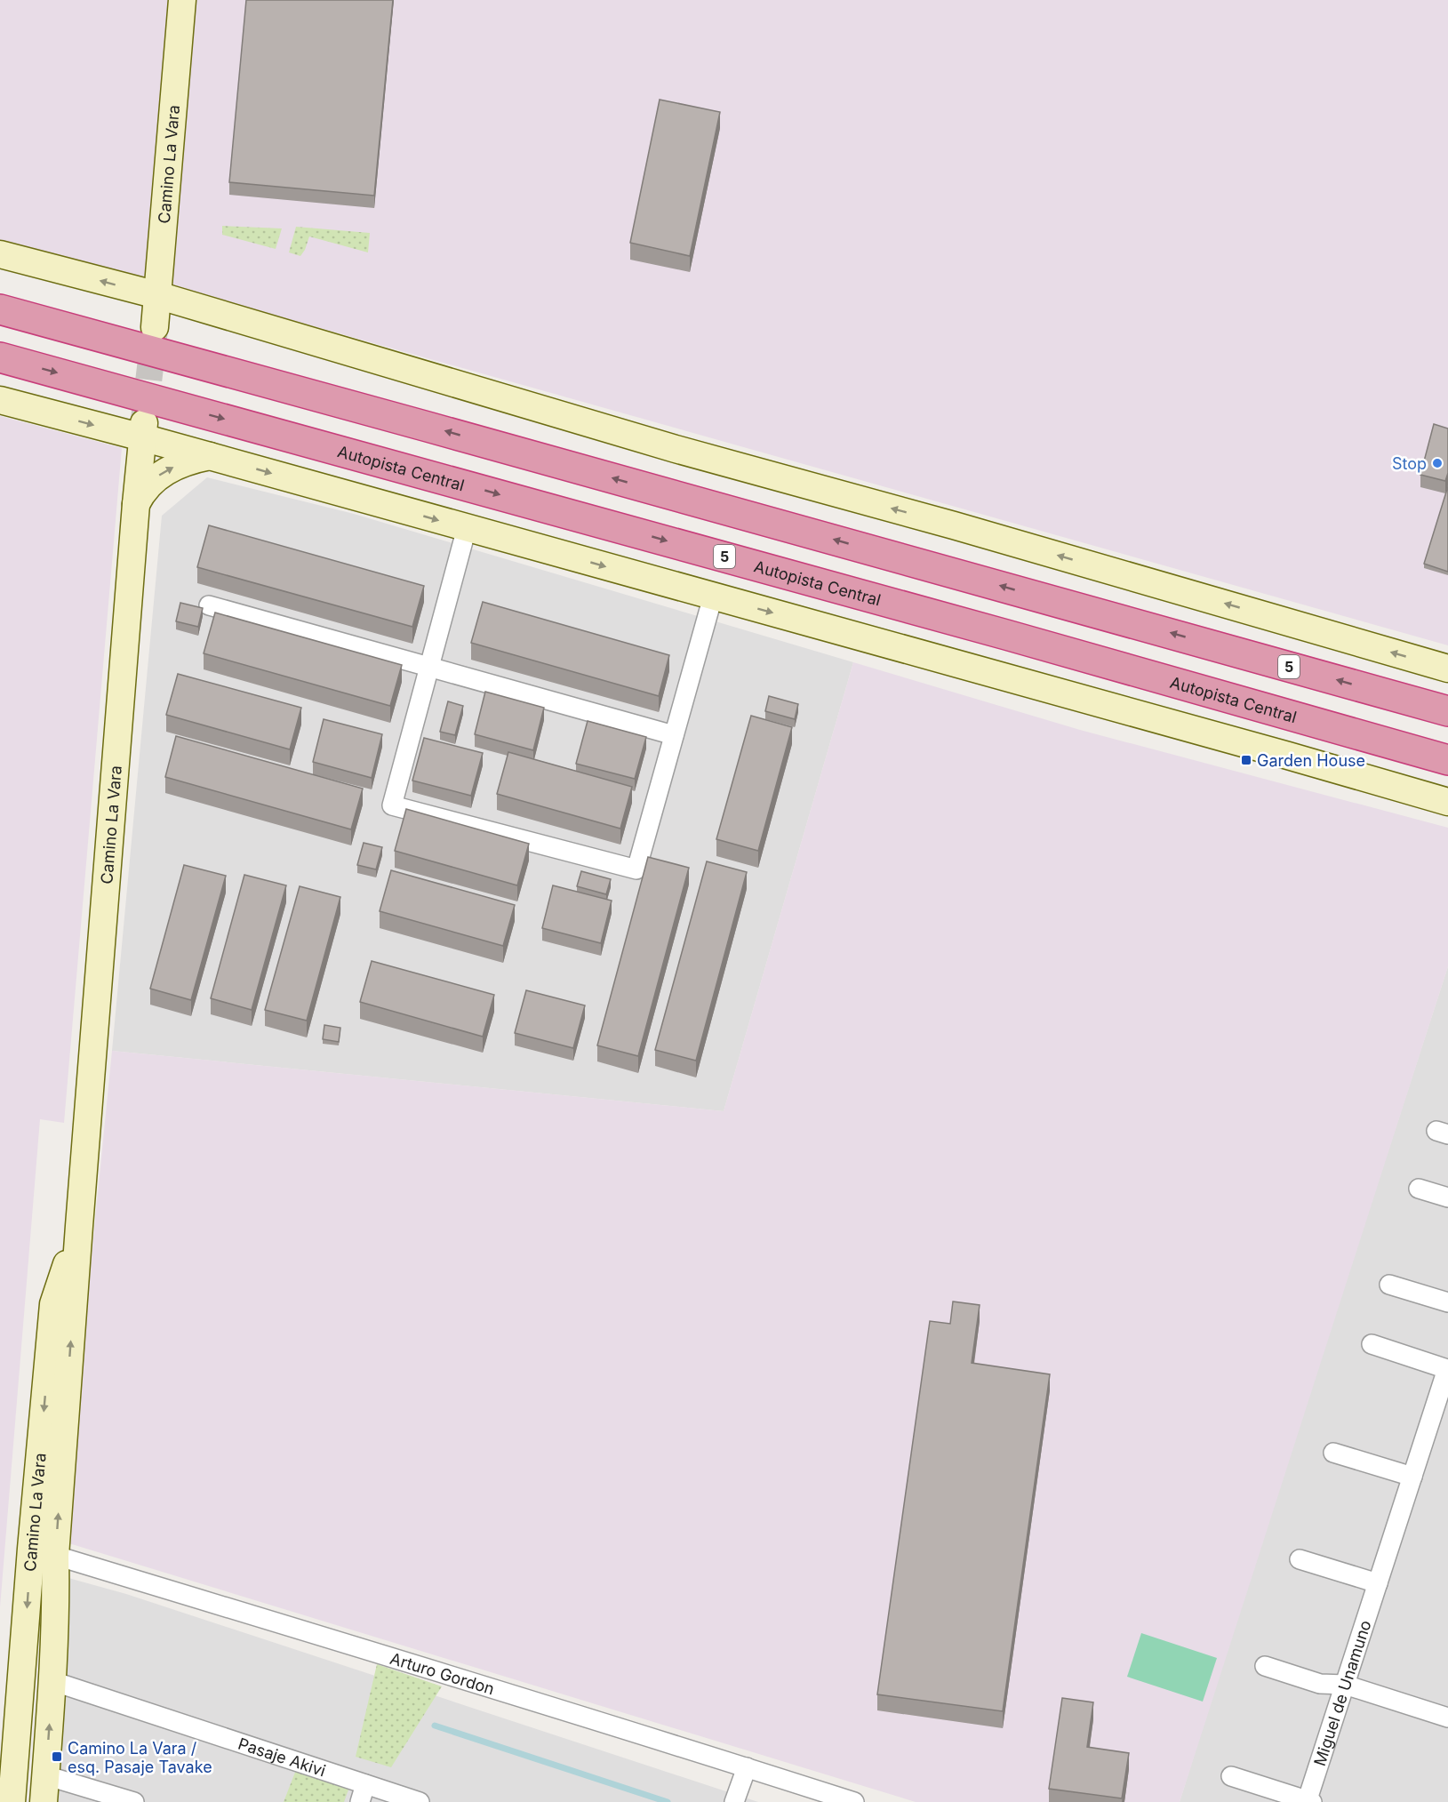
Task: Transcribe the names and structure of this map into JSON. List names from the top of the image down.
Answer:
{
  "streets": {
    "highway": ["Autopista Central", "5"],
    "street": [
      "Camino La Vara",
      "Arturo Gordon",
      "Miguel de Unamuno",
      "Pasaje Akivi"
    ]
  },
  "crossings": [
    ["Camino La Vara", "Arturo Gordon"],
    ["Camino La Vara", "Pasaje Akivi"]
  ],
  "places": {
    "other": ["Stop"],
    "transit": ["Garden House", "Camino La Vara / esq. Pasaje Tavake"]
  }
}
